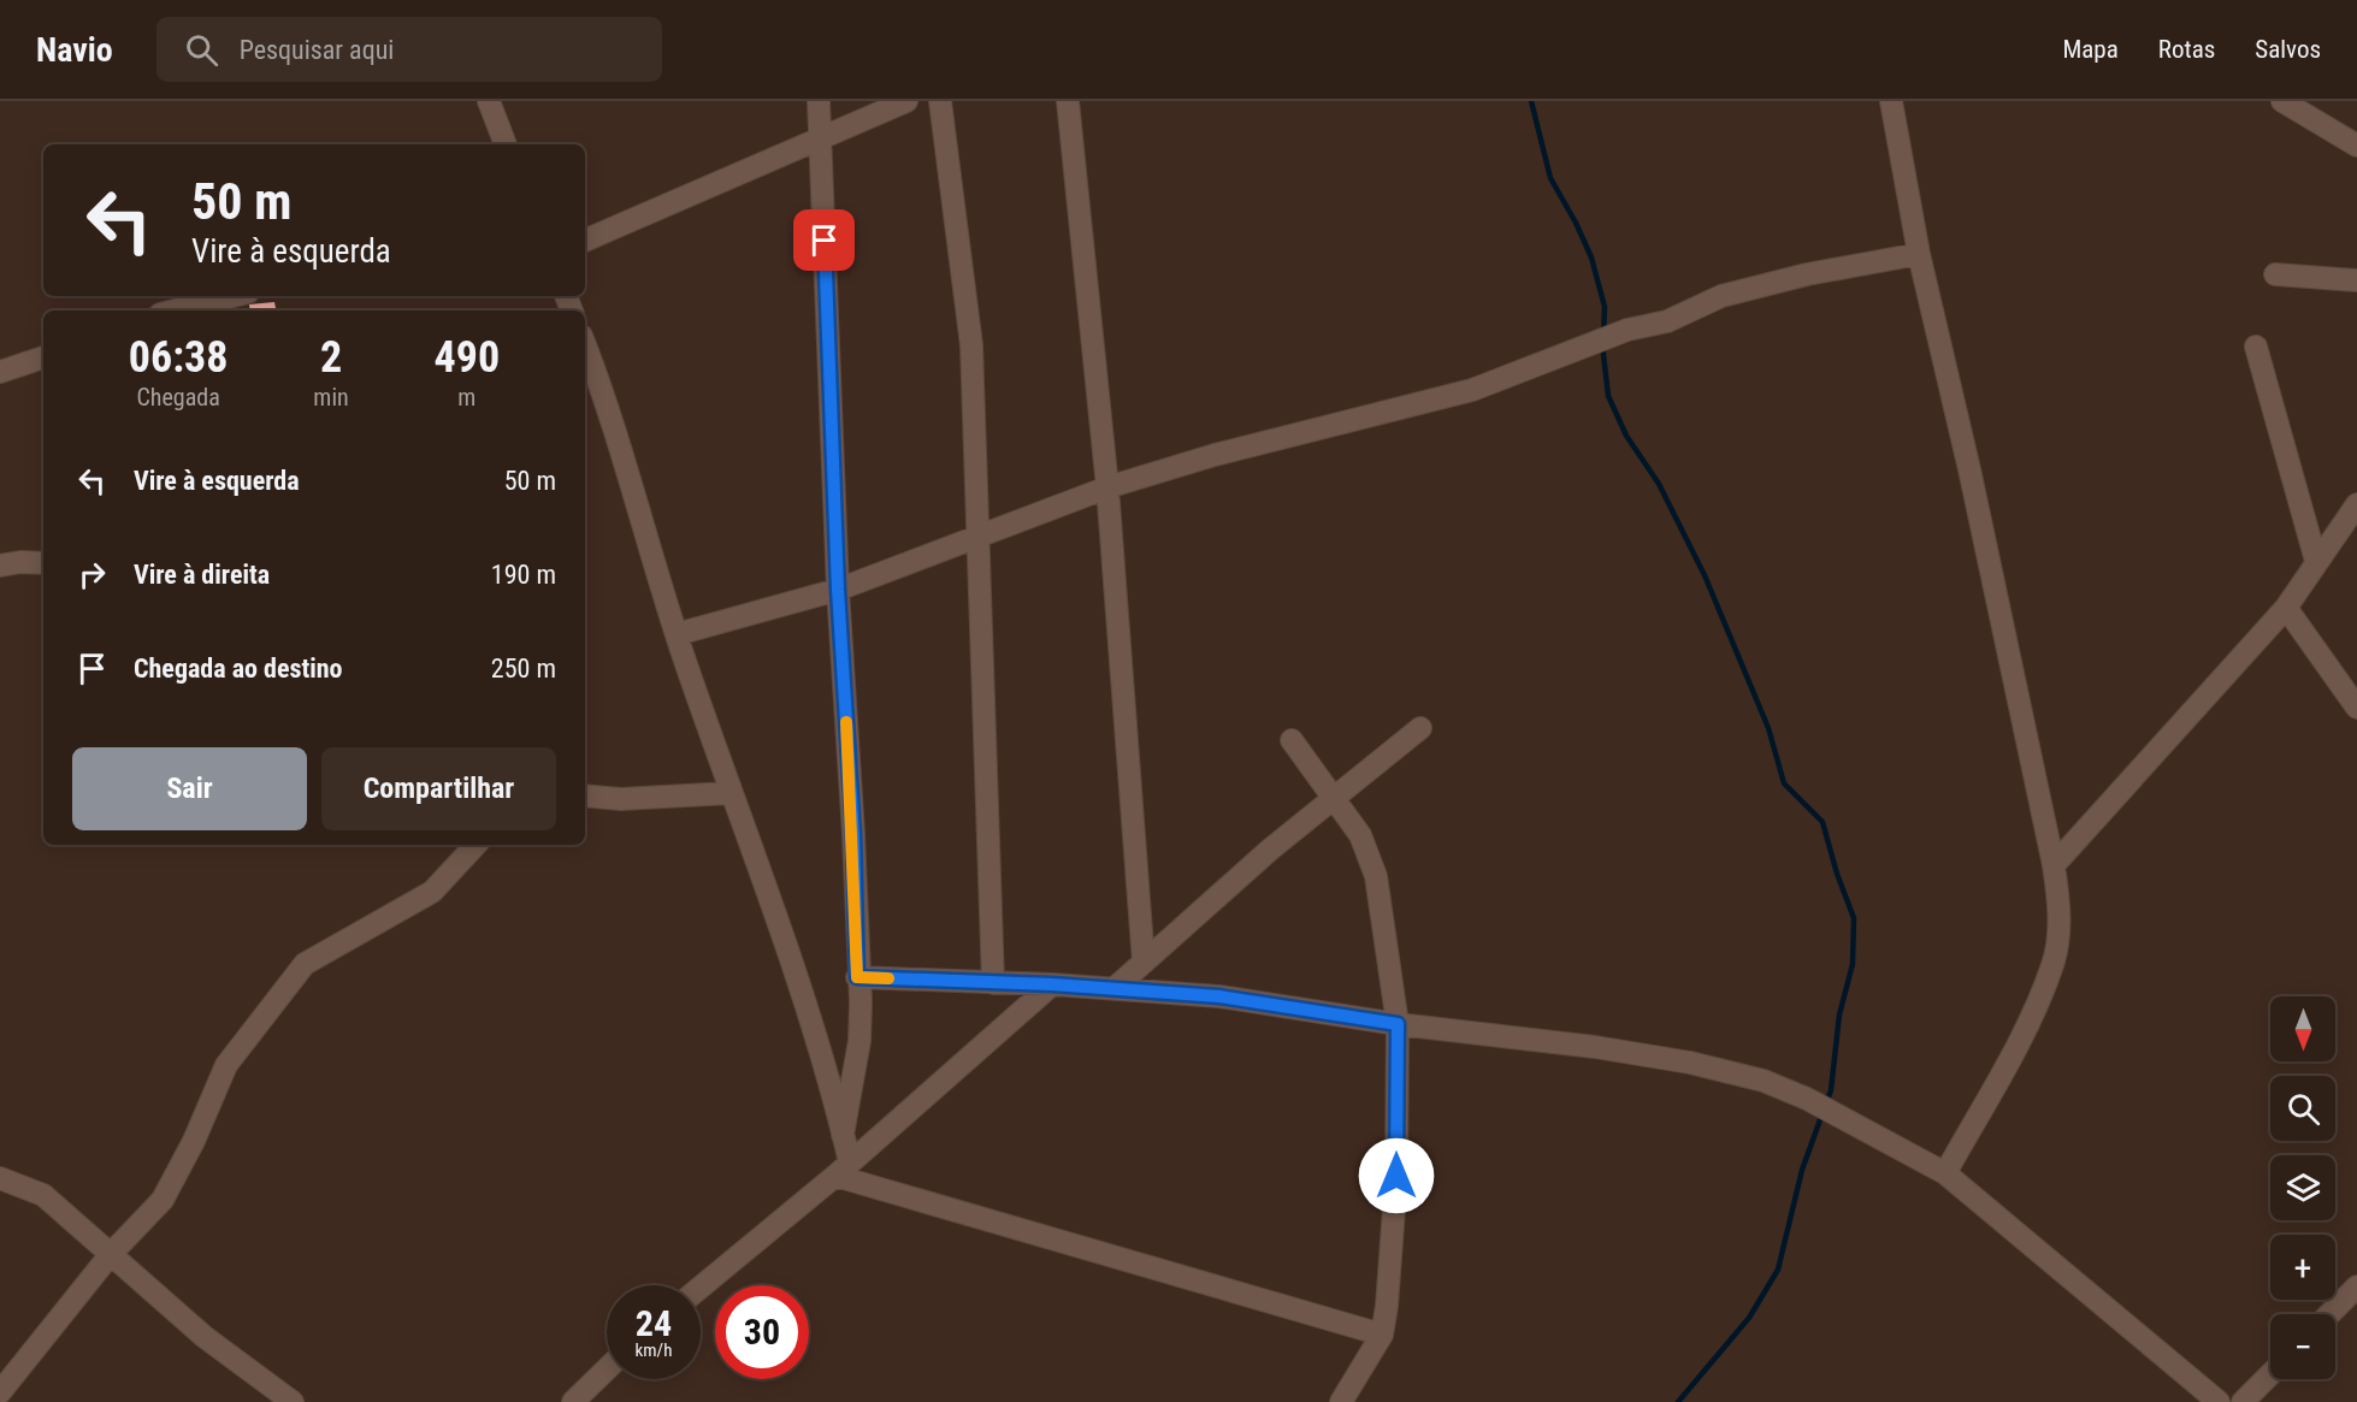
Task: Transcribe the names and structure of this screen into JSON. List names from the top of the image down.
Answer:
{
  "north": "bottom",
  "page": {
    "header": "Navio",
    "search": "Pesquisar aqui",
    "nav": ["Mapa", "Rotas", "Salvos"],
    "turn": ["50 m", "Vire à esquerda"],
    "eta": [
      "06:38",
      "Chegada",
      "2",
      "min",
      "490",
      "m"
    ],
    "list": [
      {
        "name": "Vire à esquerda",
        "value": "50 m"
      },
      {
        "name": "Vire à direita",
        "value": "190 m"
      },
      {
        "name": "Chegada ao destino",
        "value": "250 m"
      }
    ],
    "buttons": ["Sair", "Compartilhar"],
    "map_buttons": ["+", "−"],
    "speed": "24 km/h",
    "limit": "30"
  }
}
